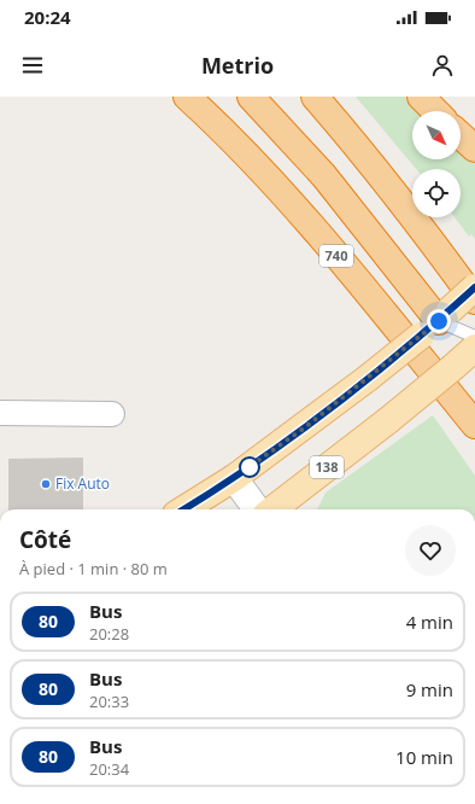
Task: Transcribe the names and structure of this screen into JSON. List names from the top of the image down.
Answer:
{
  "streets": {
    "highway": ["740"],
    "main road": ["138"]
  },
  "places": ["Fix Auto"],
  "lines": ["bus line 80"],
  "north": "bottom right",
  "page": {
    "status": "20:24",
    "header": "Metrio",
    "heading": ["Côté", "À pied · 1 min · 80 m"],
    "list": [
      {
        "mark": "80",
        "name": "Bus",
        "note": "20:28",
        "value": "4 min"
      },
      {
        "mark": "80",
        "name": "Bus",
        "note": "20:33",
        "value": "9 min"
      },
      {
        "mark": "80",
        "name": "Bus",
        "note": "20:34",
        "value": "10 min"
      }
    ]
  }
}
